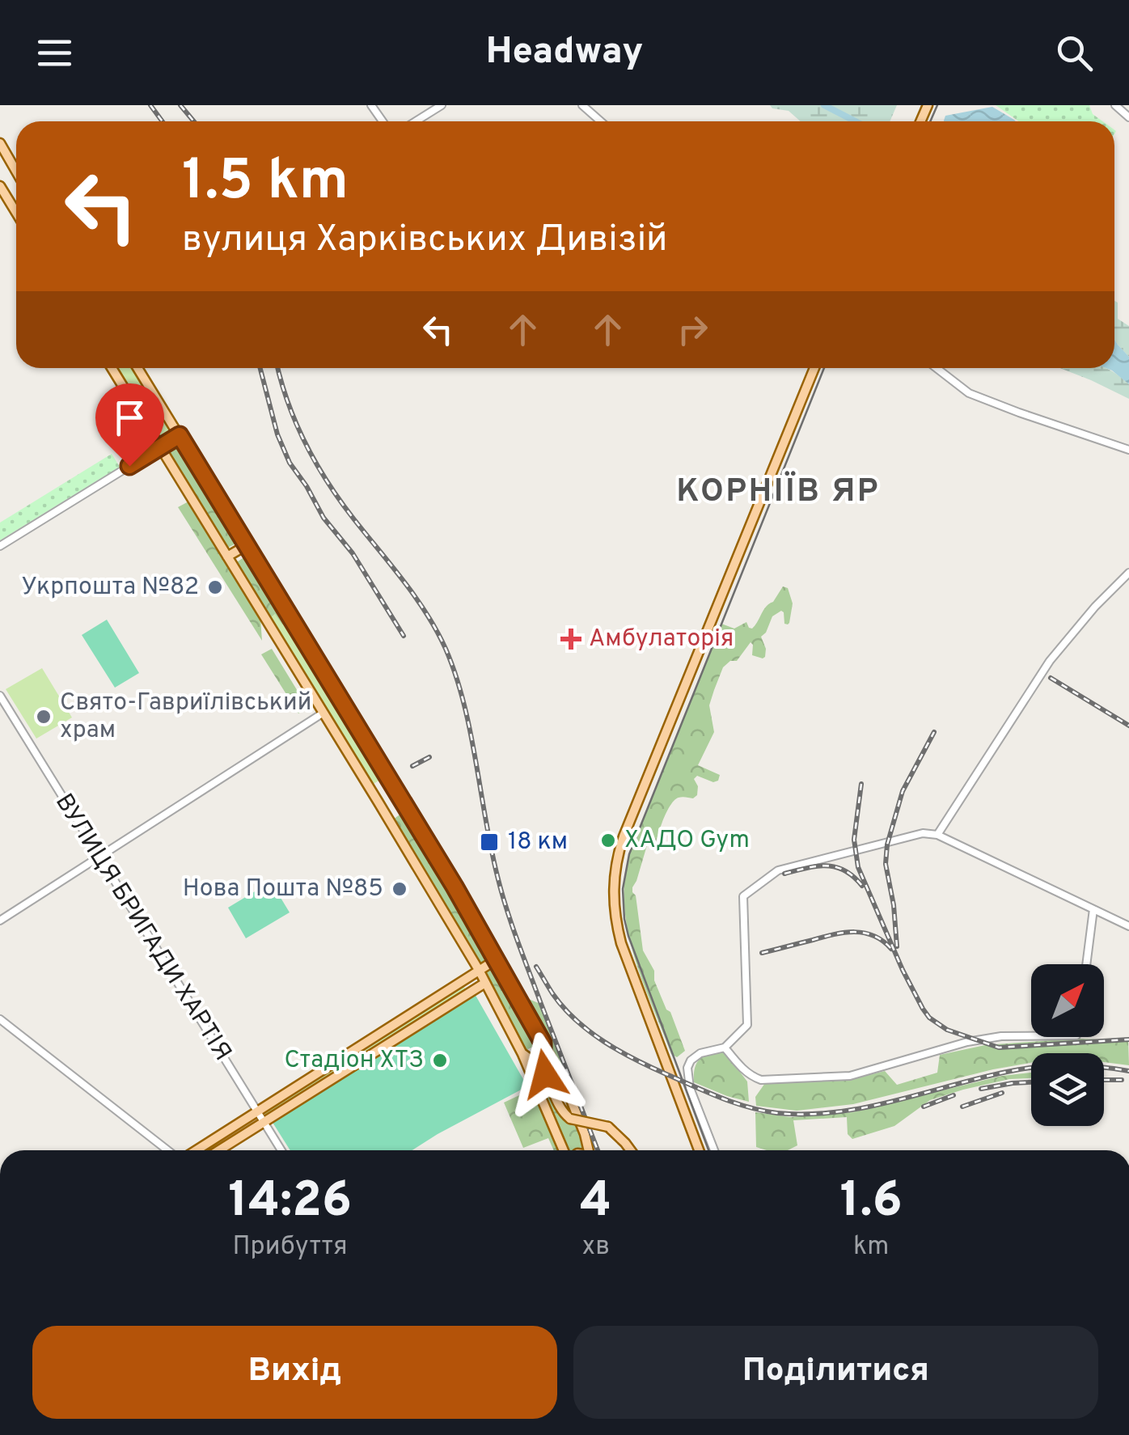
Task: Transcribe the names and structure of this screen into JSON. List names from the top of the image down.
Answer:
{
  "streets": {
    "street": ["ВУЛИЦЯ БРИГАДИ ХАРТІЯ"]
  },
  "districts": ["КОРНІЇВ ЯР"],
  "places": {
    "other": [
      "Укрпошта №82",
      "Свято-Гавриїлівський храм",
      "ХАДО Gym",
      "Нова Пошта №85",
      "Стадіон ХТЗ"
    ],
    "health": ["Амбулаторія"],
    "transit": ["18 км"]
  },
  "north": "top right",
  "page": {
    "header": "Headway",
    "turn": ["1.5 km", "вулиця Харківських Дивізій"],
    "eta": [
      "14:26",
      "Прибуття",
      "4",
      "хв",
      "1.6",
      "km"
    ],
    "buttons": ["Вихід", "Поділитися"]
  }
}
